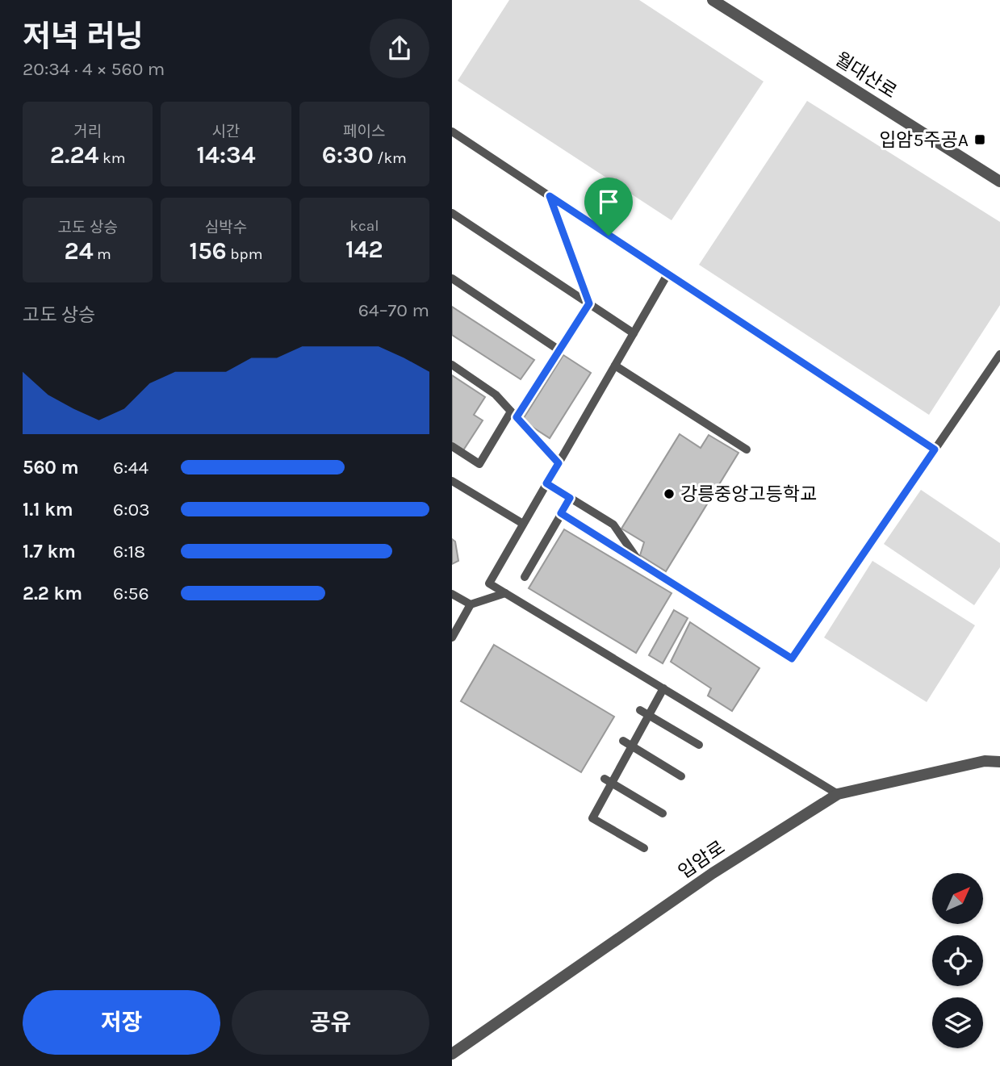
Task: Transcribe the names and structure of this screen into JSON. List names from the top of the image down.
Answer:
{
  "streets": {
    "street": ["월대산로", "입암로"]
  },
  "places": {
    "transit": ["입암5주공A"],
    "other": ["강릉중앙고등학교"]
  },
  "north": "top right",
  "page": {
    "heading": ["저녁 러닝", "20:34 · 4 × 560 m"],
    "stats": [
      ["거리", "2.24 km"],
      ["시간", "14:34"],
      ["페이스", "6:30 /km"],
      ["고도 상승", "24 m"],
      ["심박수", "156 bpm"],
      ["kcal", "142"]
    ],
    "chart": ["고도 상승", "64–70 m"],
    "list": [
      {
        "name": "560 m",
        "note": "6:44"
      },
      {
        "name": "1.1 km",
        "note": "6:03"
      },
      {
        "name": "1.7 km",
        "note": "6:18"
      },
      {
        "name": "2.2 km",
        "note": "6:56"
      }
    ],
    "buttons": ["저장", "공유"]
  }
}
